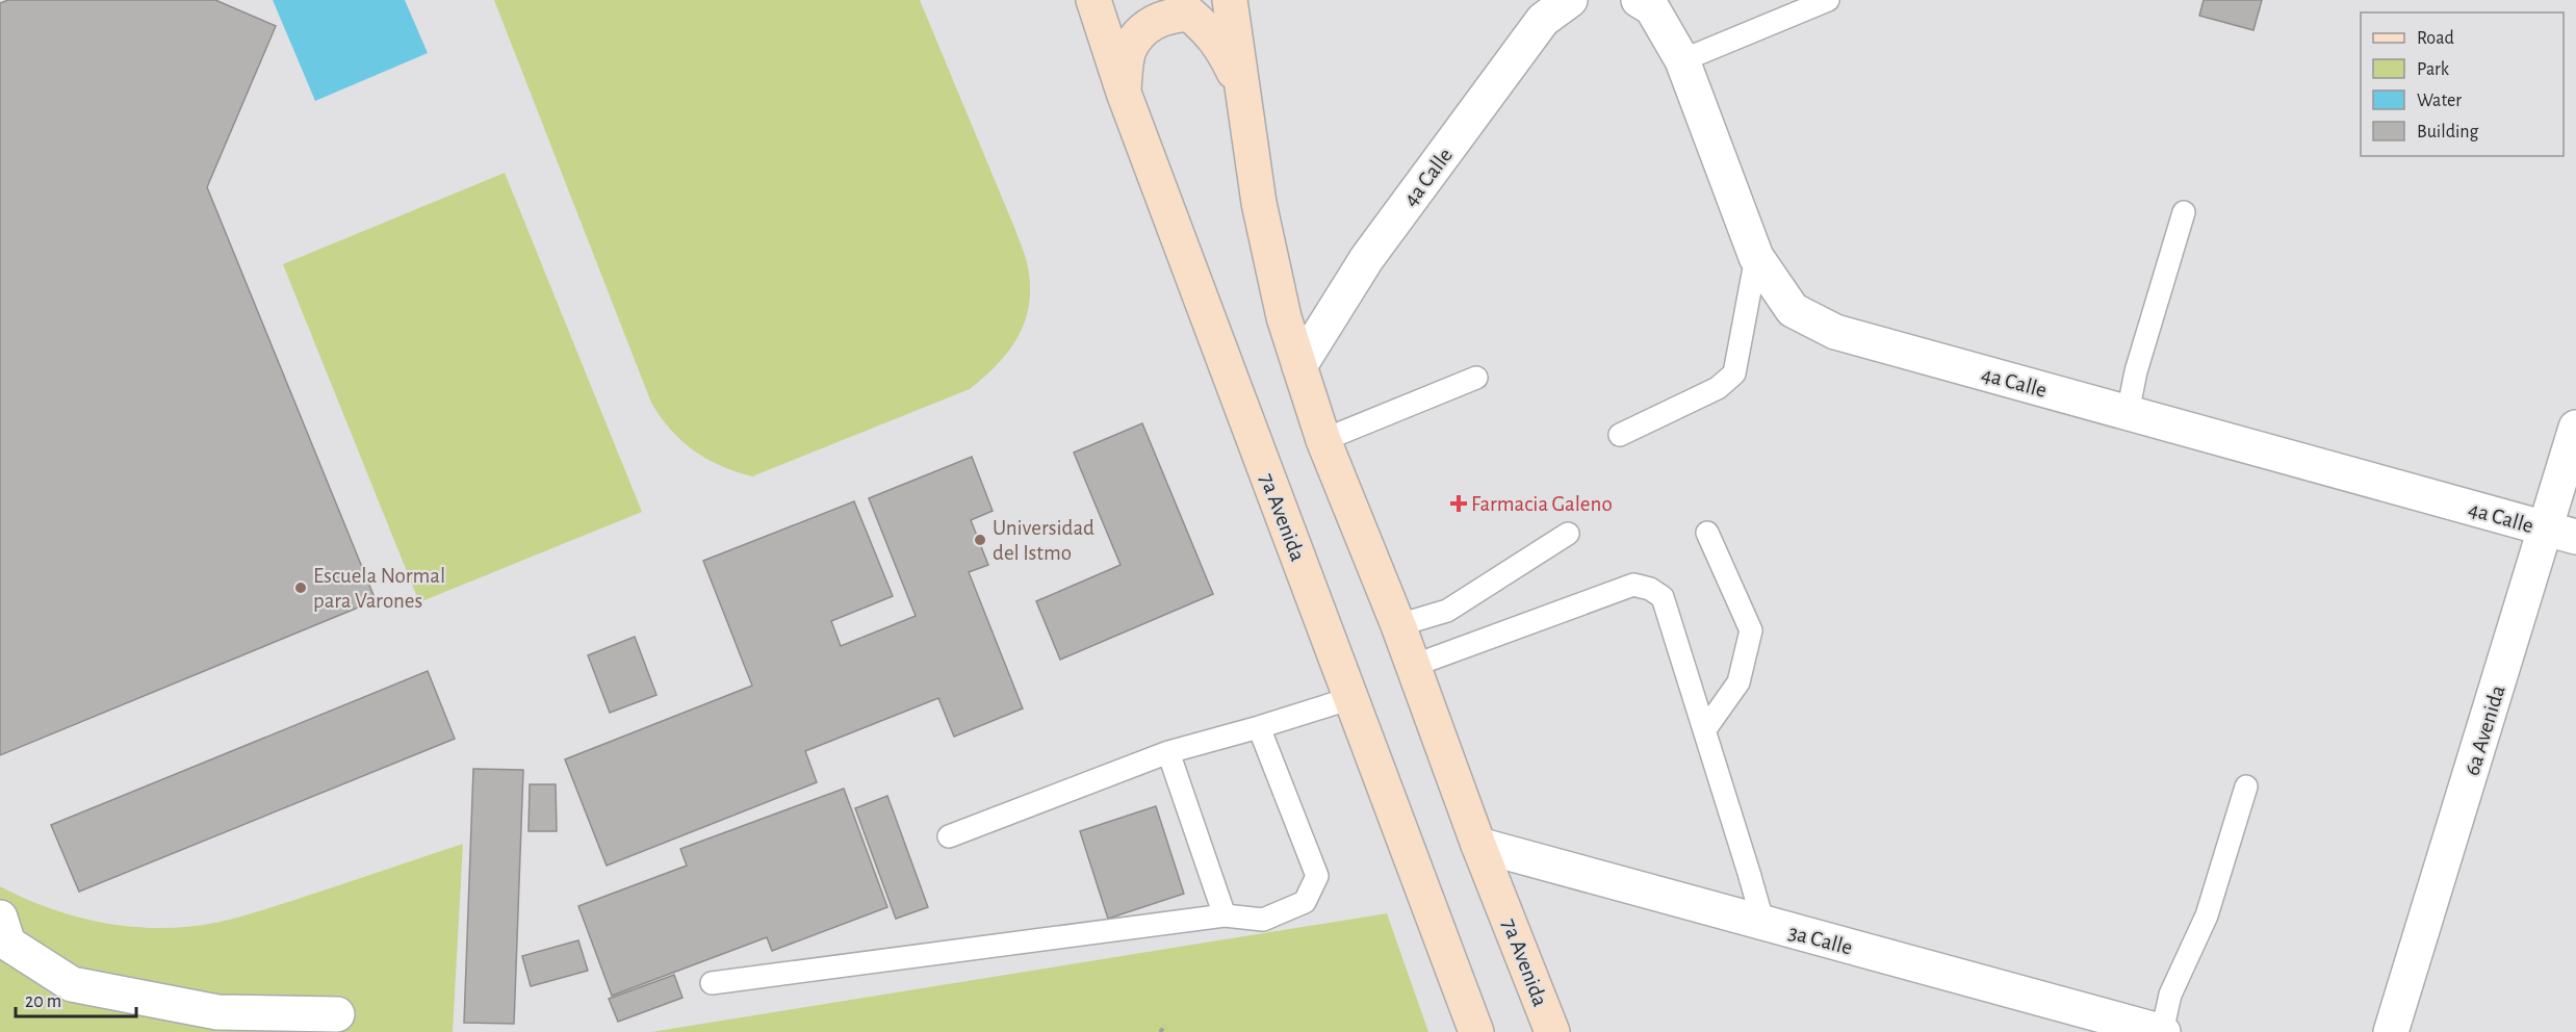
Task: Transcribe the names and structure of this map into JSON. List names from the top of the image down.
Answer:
{
  "streets": {
    "main road": ["7a Avenida"],
    "street": ["4a Calle", "6a Avenida", "3a Calle"]
  },
  "crossings": [
    ["4a Calle", "7a Avenida"],
    ["4a Calle", "6a Avenida"],
    ["7a Avenida", "3a Calle"]
  ],
  "places": {
    "health": ["Farmacia Galeno"],
    "other": ["Universidad del Istmo", "Escuela Normal para Varones"]
  },
  "legend": [
    "Road",
    "Park",
    "Water",
    "Building"
  ],
  "scale_bar": "20 m"
}
